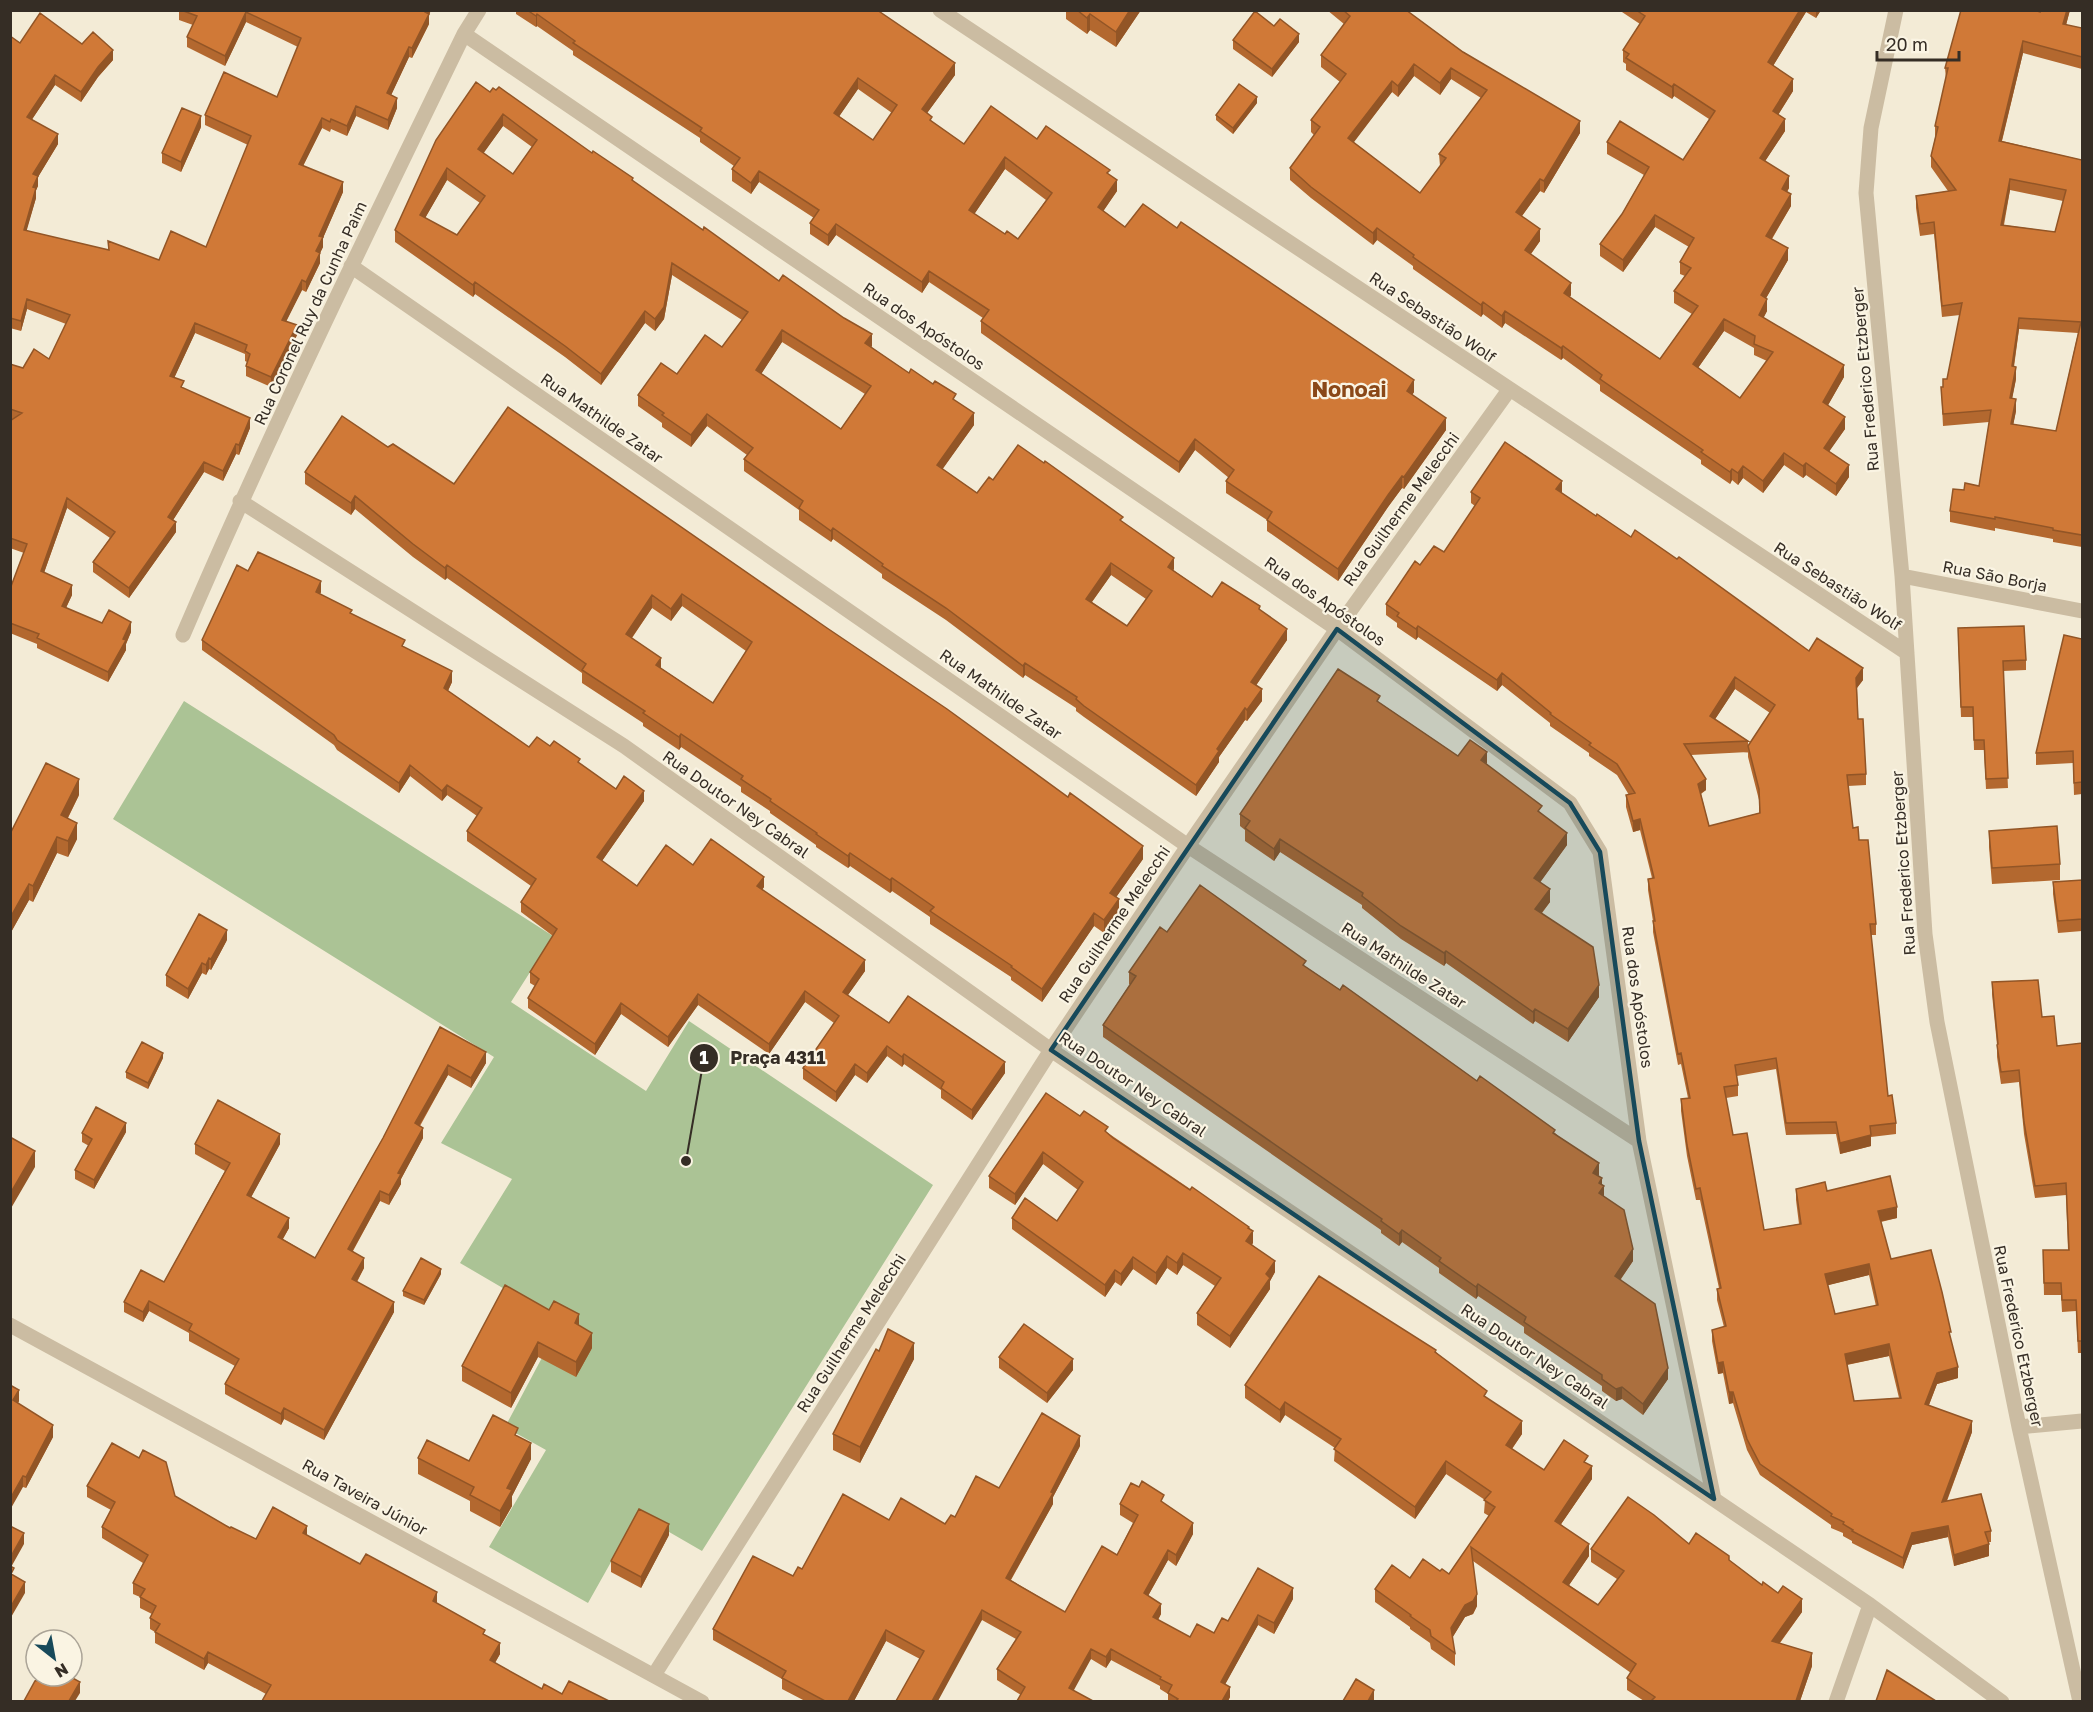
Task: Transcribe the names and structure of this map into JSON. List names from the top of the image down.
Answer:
{
  "streets": {
    "street": [
      "Rua Coronel Ruy da Cunha Paim",
      "Rua Sebastião Wolf",
      "Rua dos Apóstolos",
      "Rua Frederico Etzberger",
      "Rua Mathilde Zatar",
      "Rua Guilherme Melecchi",
      "Rua São Borja",
      "Rua Doutor Ney Cabral",
      "Rua Taveira Júnior"
    ]
  },
  "crossings": [
    ["Rua Coronel Ruy da Cunha Paim", "Rua dos Apóstolos"],
    ["Rua Coronel Ruy da Cunha Paim", "Rua Mathilde Zatar"],
    ["Rua Coronel Ruy da Cunha Paim", "Rua Doutor Ney Cabral"],
    ["Rua Sebastião Wolf", "Rua Frederico Etzberger"],
    ["Rua Sebastião Wolf", "Rua Guilherme Melecchi"],
    ["Rua dos Apóstolos", "Rua Mathilde Zatar"],
    ["Rua dos Apóstolos", "Rua Guilherme Melecchi"],
    ["Rua dos Apóstolos", "Rua Doutor Ney Cabral"],
    ["Rua Frederico Etzberger", "Rua São Borja"],
    ["Rua Mathilde Zatar", "Rua Guilherme Melecchi"],
    ["Rua Guilherme Melecchi", "Rua Doutor Ney Cabral"],
    ["Rua Guilherme Melecchi", "Rua Taveira Júnior"]
  ],
  "districts": ["Nonoai"],
  "places": ["Praça 4311"],
  "scale_bar": "20 m",
  "north": "bottom right"
}
